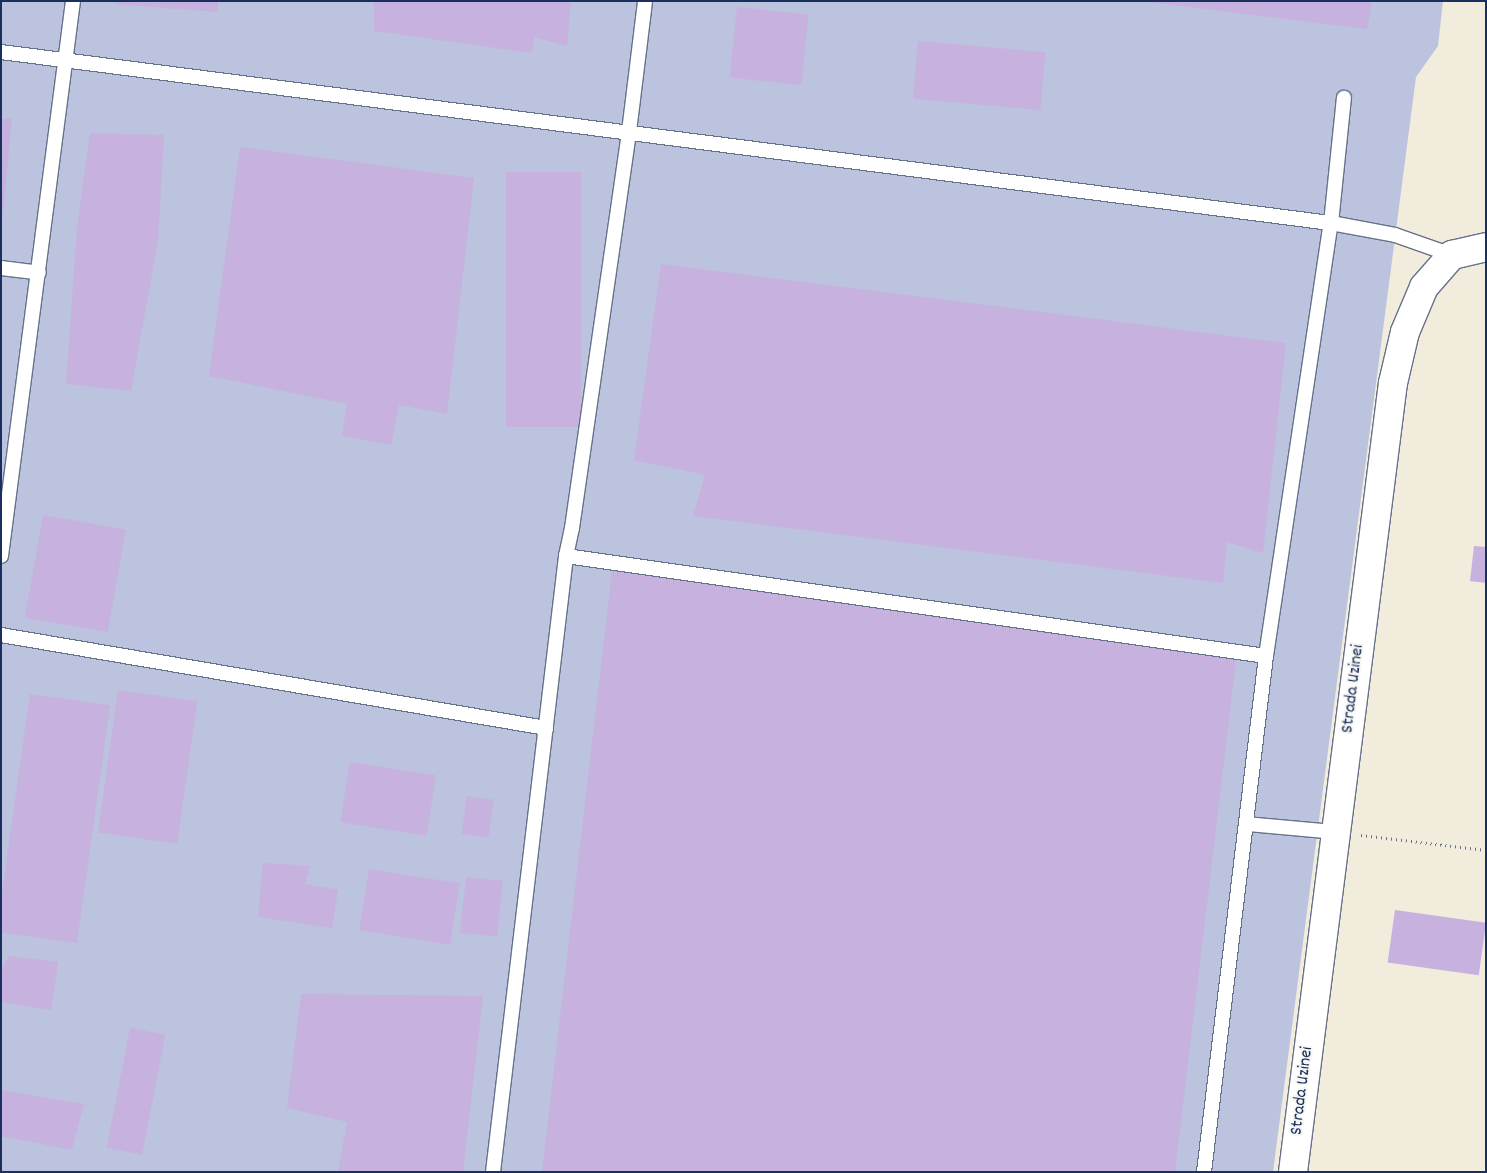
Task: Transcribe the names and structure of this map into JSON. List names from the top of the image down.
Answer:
{
  "streets": {
    "street": ["Strada Uzinei"]
  }
}
